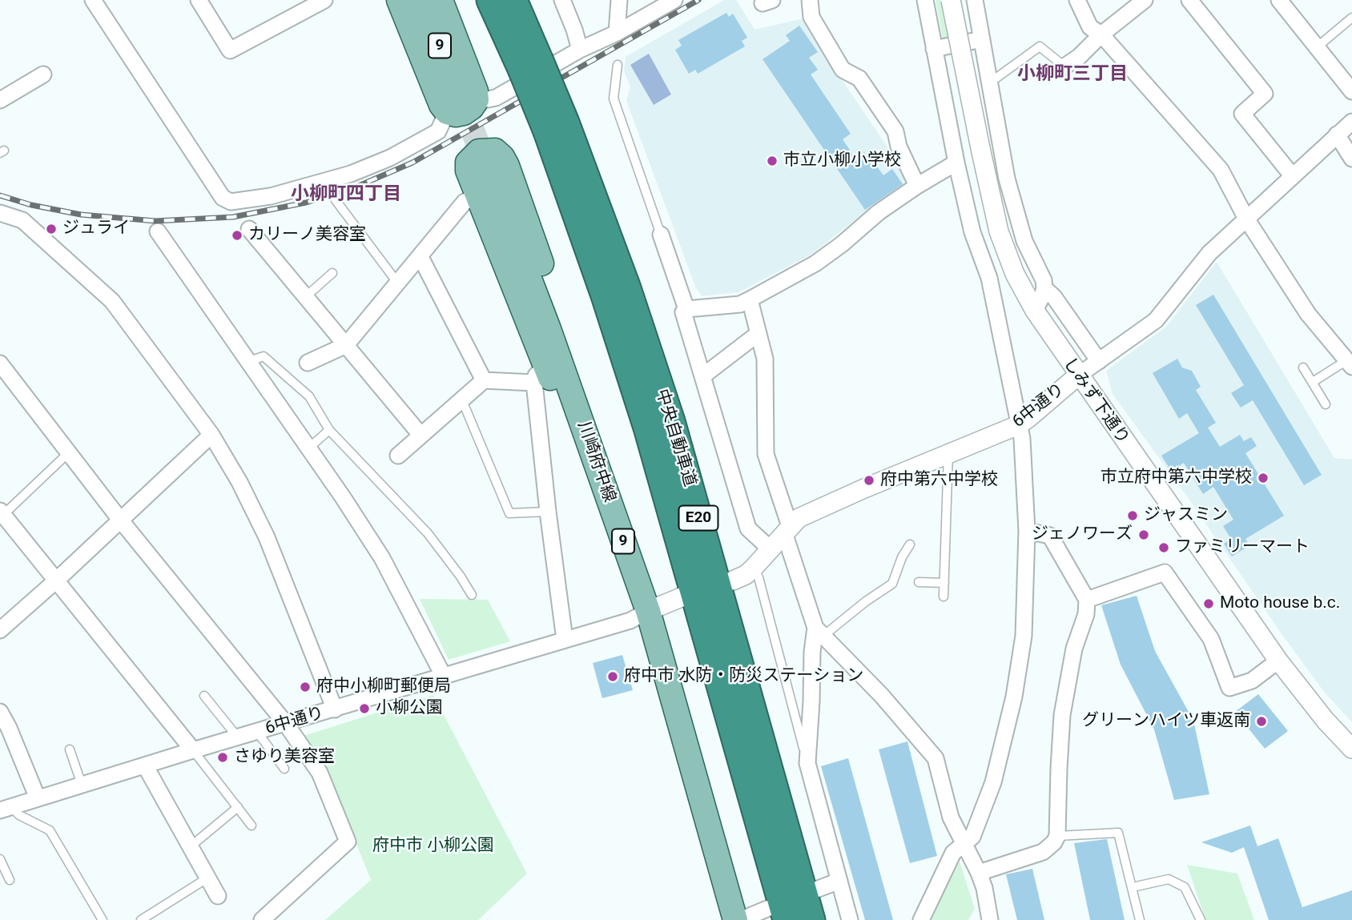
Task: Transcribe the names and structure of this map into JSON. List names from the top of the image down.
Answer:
{
  "streets": {
    "highway": ["中央自動車道", "E20"],
    "main road": ["9", "川崎府中線"],
    "street": ["しみず下通り", "6中通り"]
  },
  "crossings": [
    ["しみず下通り", "6中通り"],
    ["6中通り", "川崎府中線"]
  ],
  "districts": ["小柳町三丁目", "小柳町四丁目"],
  "parks": ["府中市 小柳公園"],
  "places": [
    "市立小柳小学校",
    "ジュライ",
    "カリーノ美容室",
    "市立府中第六中学校",
    "府中第六中学校",
    "ジャスミン",
    "ジェノワーズ",
    "ファミリーマート",
    "Moto house b.c.",
    "府中市 水防・防災ステーション",
    "府中小柳町郵便局",
    "小柳公園",
    "グリーンハイツ車返南",
    "さゆり美容室"
  ]
}
